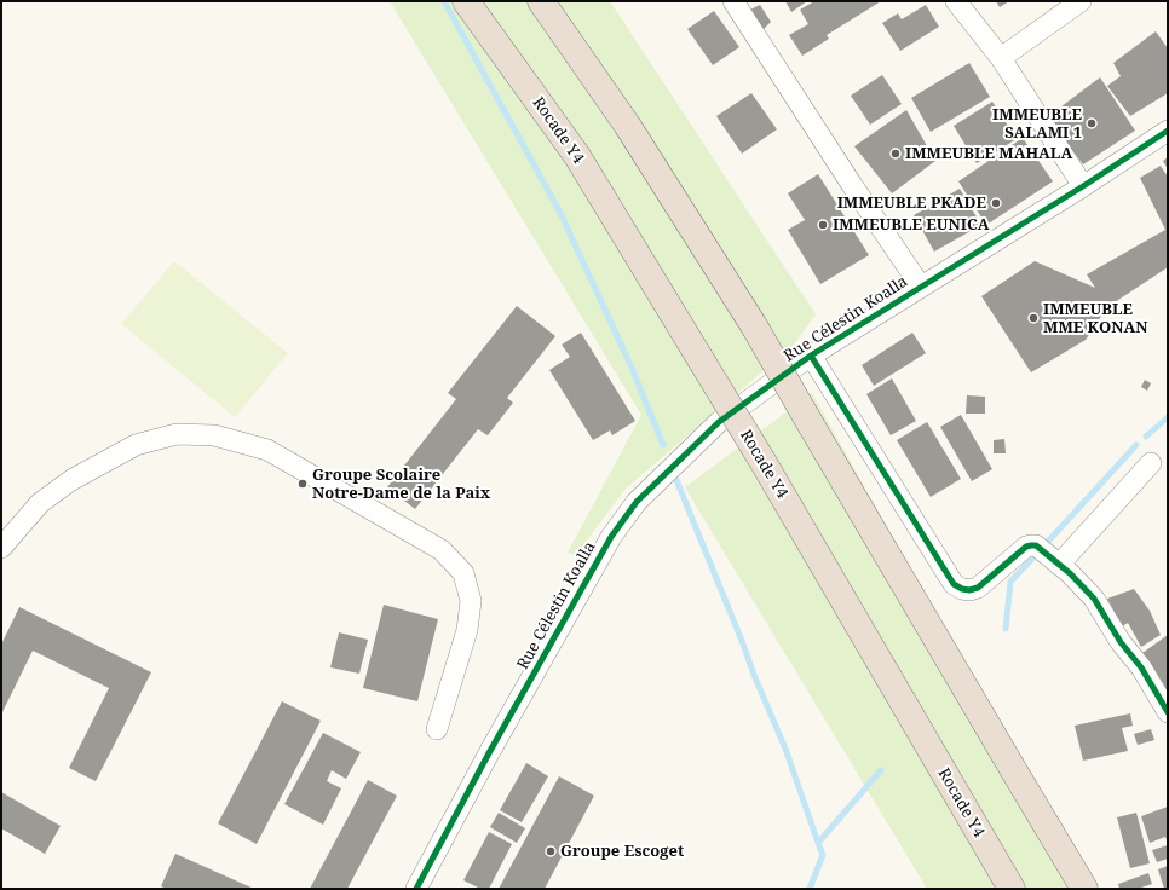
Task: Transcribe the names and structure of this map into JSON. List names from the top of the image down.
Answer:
{
  "streets": {
    "highway": ["Rocade Y4"],
    "street": ["Rue Célestin Koalla"]
  },
  "places": [
    "IMMEUBLE SALAMI 1",
    "IMMEUBLE MAHALA",
    "IMMEUBLE PKADE",
    "IMMEUBLE EUNICA",
    "IMMEUBLE MME KONAN",
    "Groupe Scolaire Notre-Dame de la Paix",
    "Groupe Escoget"
  ]
}
